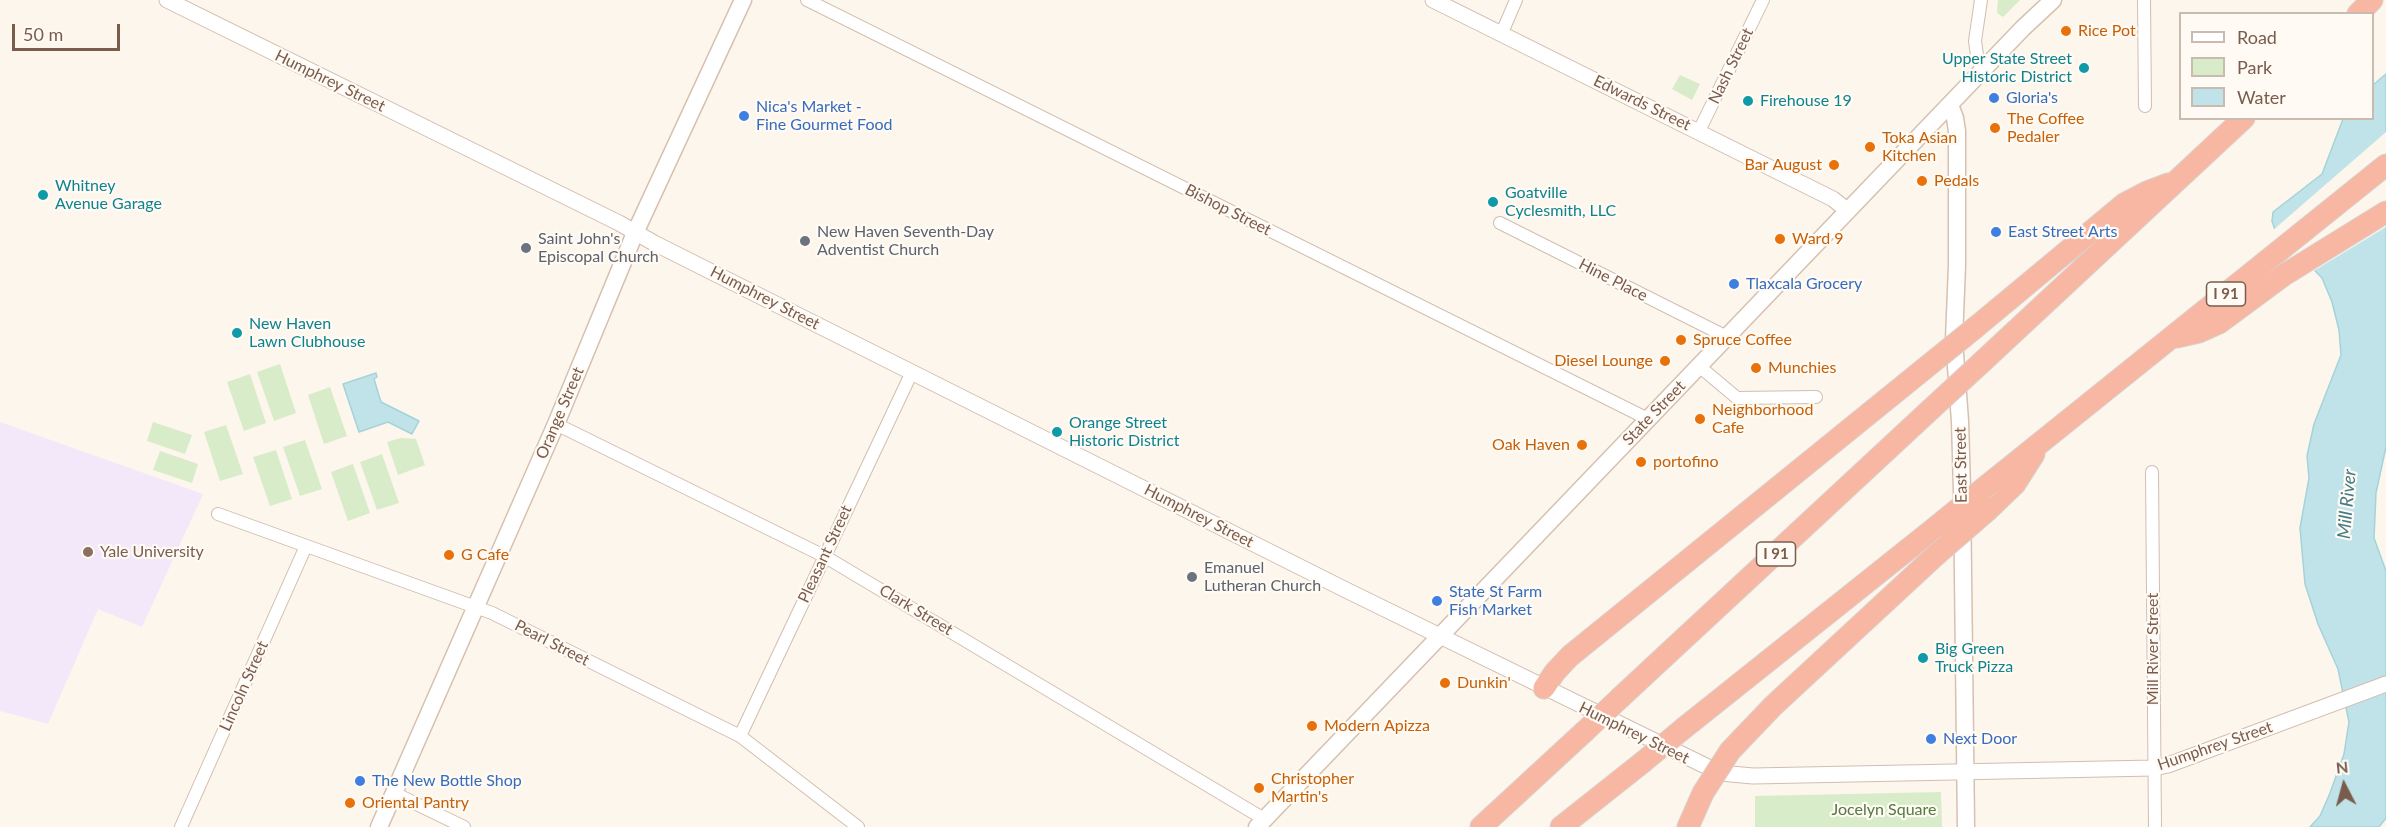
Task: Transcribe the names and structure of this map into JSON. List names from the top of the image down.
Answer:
{
  "streets": {
    "highway": ["I 91"],
    "main road": ["Orange Street", "State Street", "East Street"],
    "street": [
      "Nash Street",
      "Humphrey Street",
      "Edwards Street",
      "Bishop Street",
      "Hine Place",
      "Pleasant Street",
      "Clark Street",
      "Pearl Street",
      "Mill River Street",
      "Lincoln Street"
    ]
  },
  "crossings": [
    ["Nash Street", "Edwards Street"],
    ["Humphrey Street", "Orange Street"],
    ["Humphrey Street", "State Street"],
    ["Humphrey Street", "East Street"],
    ["Humphrey Street", "Pleasant Street"],
    ["Humphrey Street", "Mill River Street"],
    ["Edwards Street", "State Street"],
    ["Bishop Street", "State Street"],
    ["Hine Place", "State Street"],
    ["Orange Street", "Clark Street"],
    ["Orange Street", "Pearl Street"],
    ["State Street", "East Street"],
    ["State Street", "Clark Street"],
    ["Pleasant Street", "Clark Street"],
    ["Pleasant Street", "Pearl Street"],
    ["Pearl Street", "Lincoln Street"]
  ],
  "water": ["Mill River"],
  "parks": ["Jocelyn Square"],
  "places": [
    "Rice Pot",
    "Upper State Street Historic District",
    "Gloria's",
    "Firehouse 19",
    "Nica's Market - Fine Gourmet Food",
    "The Coffee Pedaler",
    "Toka Asian Kitchen",
    "Bar August",
    "Pedals",
    "Whitney Avenue Garage",
    "Goatville Cyclesmith, LLC",
    "East Street Arts",
    "Ward 9",
    "New Haven Seventh-Day Adventist Church",
    "Saint John's Episcopal Church",
    "Tlaxcala Grocery",
    "New Haven Lawn Clubhouse",
    "Spruce Coffee",
    "Diesel Lounge",
    "Munchies",
    "Neighborhood Cafe",
    "Orange Street Historic District",
    "Oak Haven",
    "portofino",
    "Yale University",
    "G Cafe",
    "Emanuel Lutheran Church",
    "State St Farm Fish Market",
    "Big Green Truck Pizza",
    "Dunkin'",
    "Modern Apizza",
    "Next Door",
    "The New Bottle Shop",
    "Christopher Martin's",
    "Oriental Pantry"
  ],
  "legend": ["Road", "Park", "Water"],
  "scale_bar": "50 m",
  "north": "top"
}
